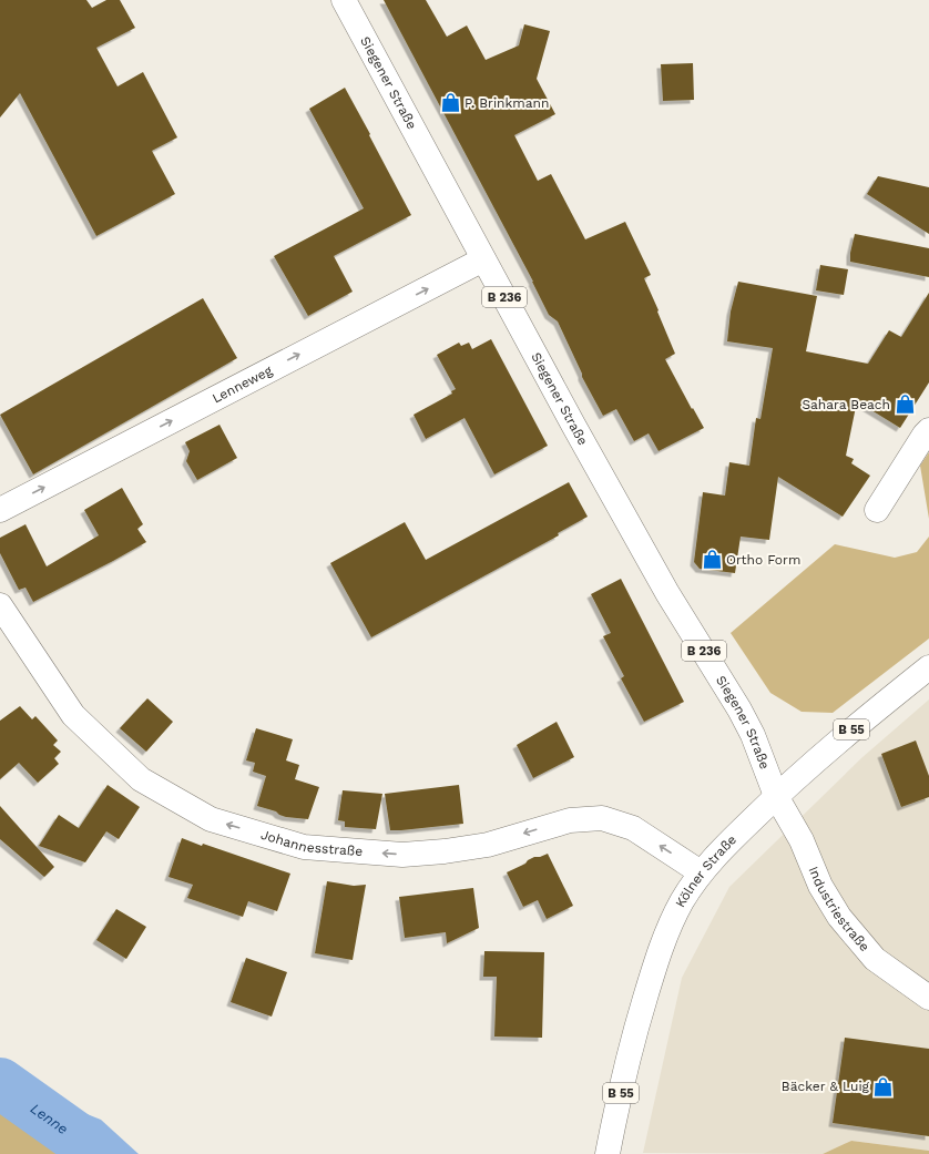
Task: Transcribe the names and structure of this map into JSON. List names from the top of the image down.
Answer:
{
  "streets": {
    "street": [
      "Siegener Straße",
      "B 236",
      "Lenneweg",
      "B 55",
      "Johannesstraße",
      "Kölner Straße",
      "Industriestraße"
    ]
  },
  "crossings": [
    ["Siegener Straße", "Lenneweg"],
    ["Siegener Straße", "Kölner Straße"],
    ["Siegener Straße", "Industriestraße"],
    ["Johannesstraße", "Kölner Straße"],
    ["Kölner Straße", "Industriestraße"]
  ],
  "one_way": ["Lenneweg", "Johannesstraße"],
  "water": ["Lenne"],
  "places": {
    "shop": [
      "P. Brinkmann",
      "Sahara Beach",
      "Ortho Form",
      "Bäcker & Luig"
    ]
  }
}
